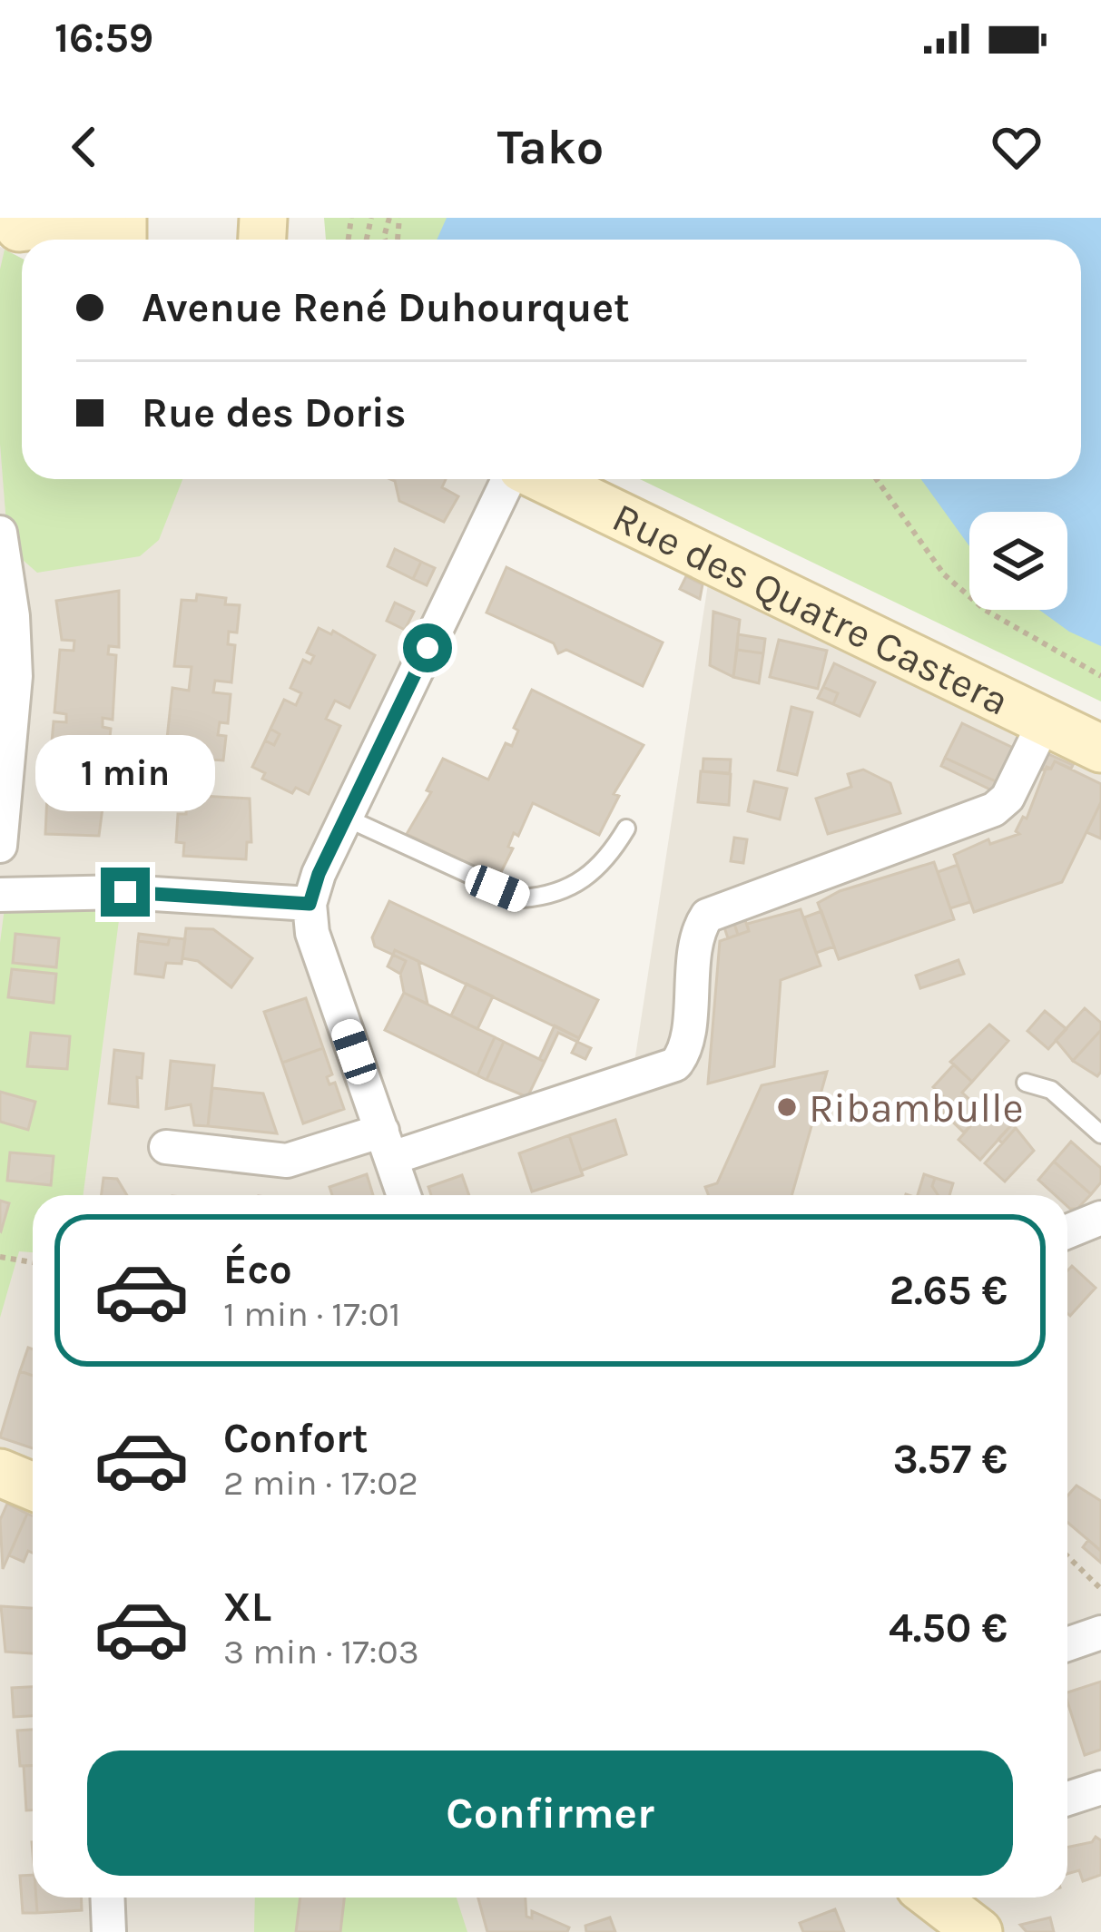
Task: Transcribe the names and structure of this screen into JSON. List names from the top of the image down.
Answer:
{
  "streets": {
    "street": ["Rue des Quatre Castera"]
  },
  "places": ["Ribambulle"],
  "page": {
    "status": "16:59",
    "header": "Tako",
    "banner": ["Avenue René Duhourquet", "Rue des Doris"],
    "bubble": "1 min",
    "list": [
      {
        "name": "Éco",
        "note": "1 min · 17:01",
        "value": "2.65 €"
      },
      {
        "name": "Confort",
        "note": "2 min · 17:02",
        "value": "3.57 €"
      },
      {
        "name": "XL",
        "note": "3 min · 17:03",
        "value": "4.50 €"
      }
    ],
    "buttons": "Confirmer"
  }
}
